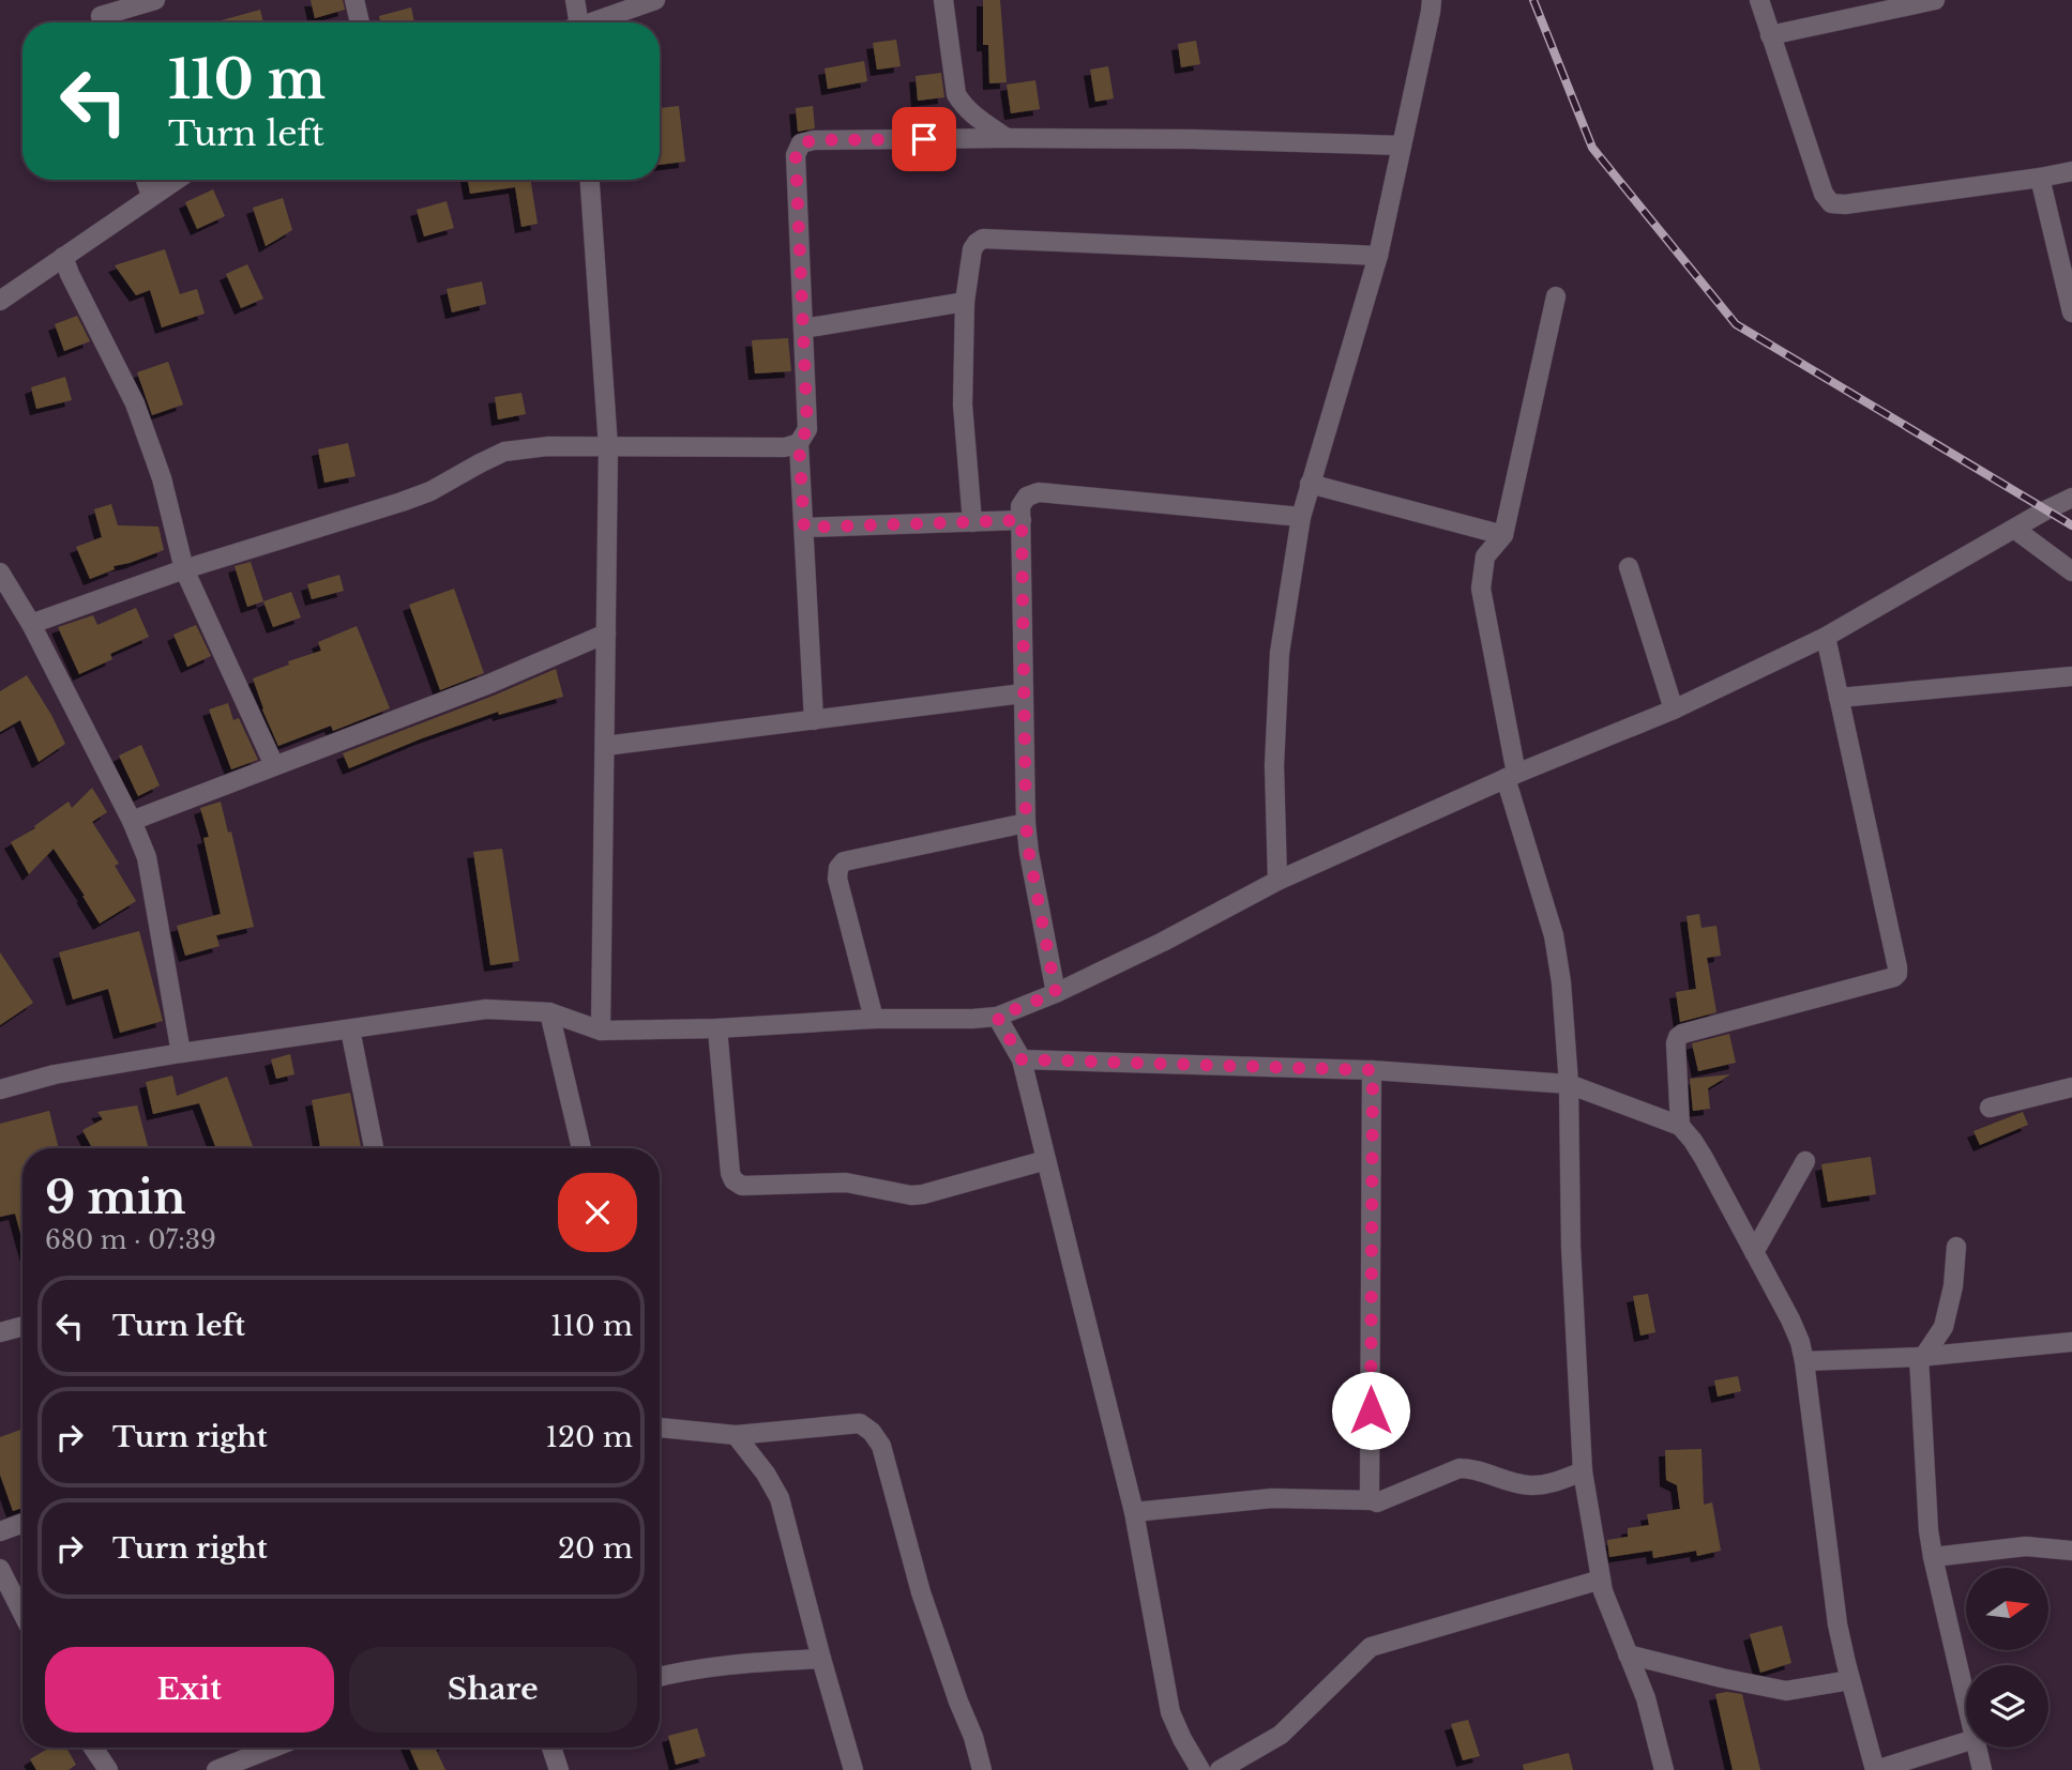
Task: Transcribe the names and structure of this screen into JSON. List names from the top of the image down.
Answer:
{
  "north": "right",
  "page": {
    "turn": ["110 m", "Turn left"],
    "heading": ["9 min", "680 m · 07:39"],
    "list": [
      {
        "name": "Turn left",
        "value": "110 m"
      },
      {
        "name": "Turn right",
        "value": "120 m"
      },
      {
        "name": "Turn right",
        "value": "20 m"
      }
    ],
    "buttons": ["Exit", "Share"]
  }
}
